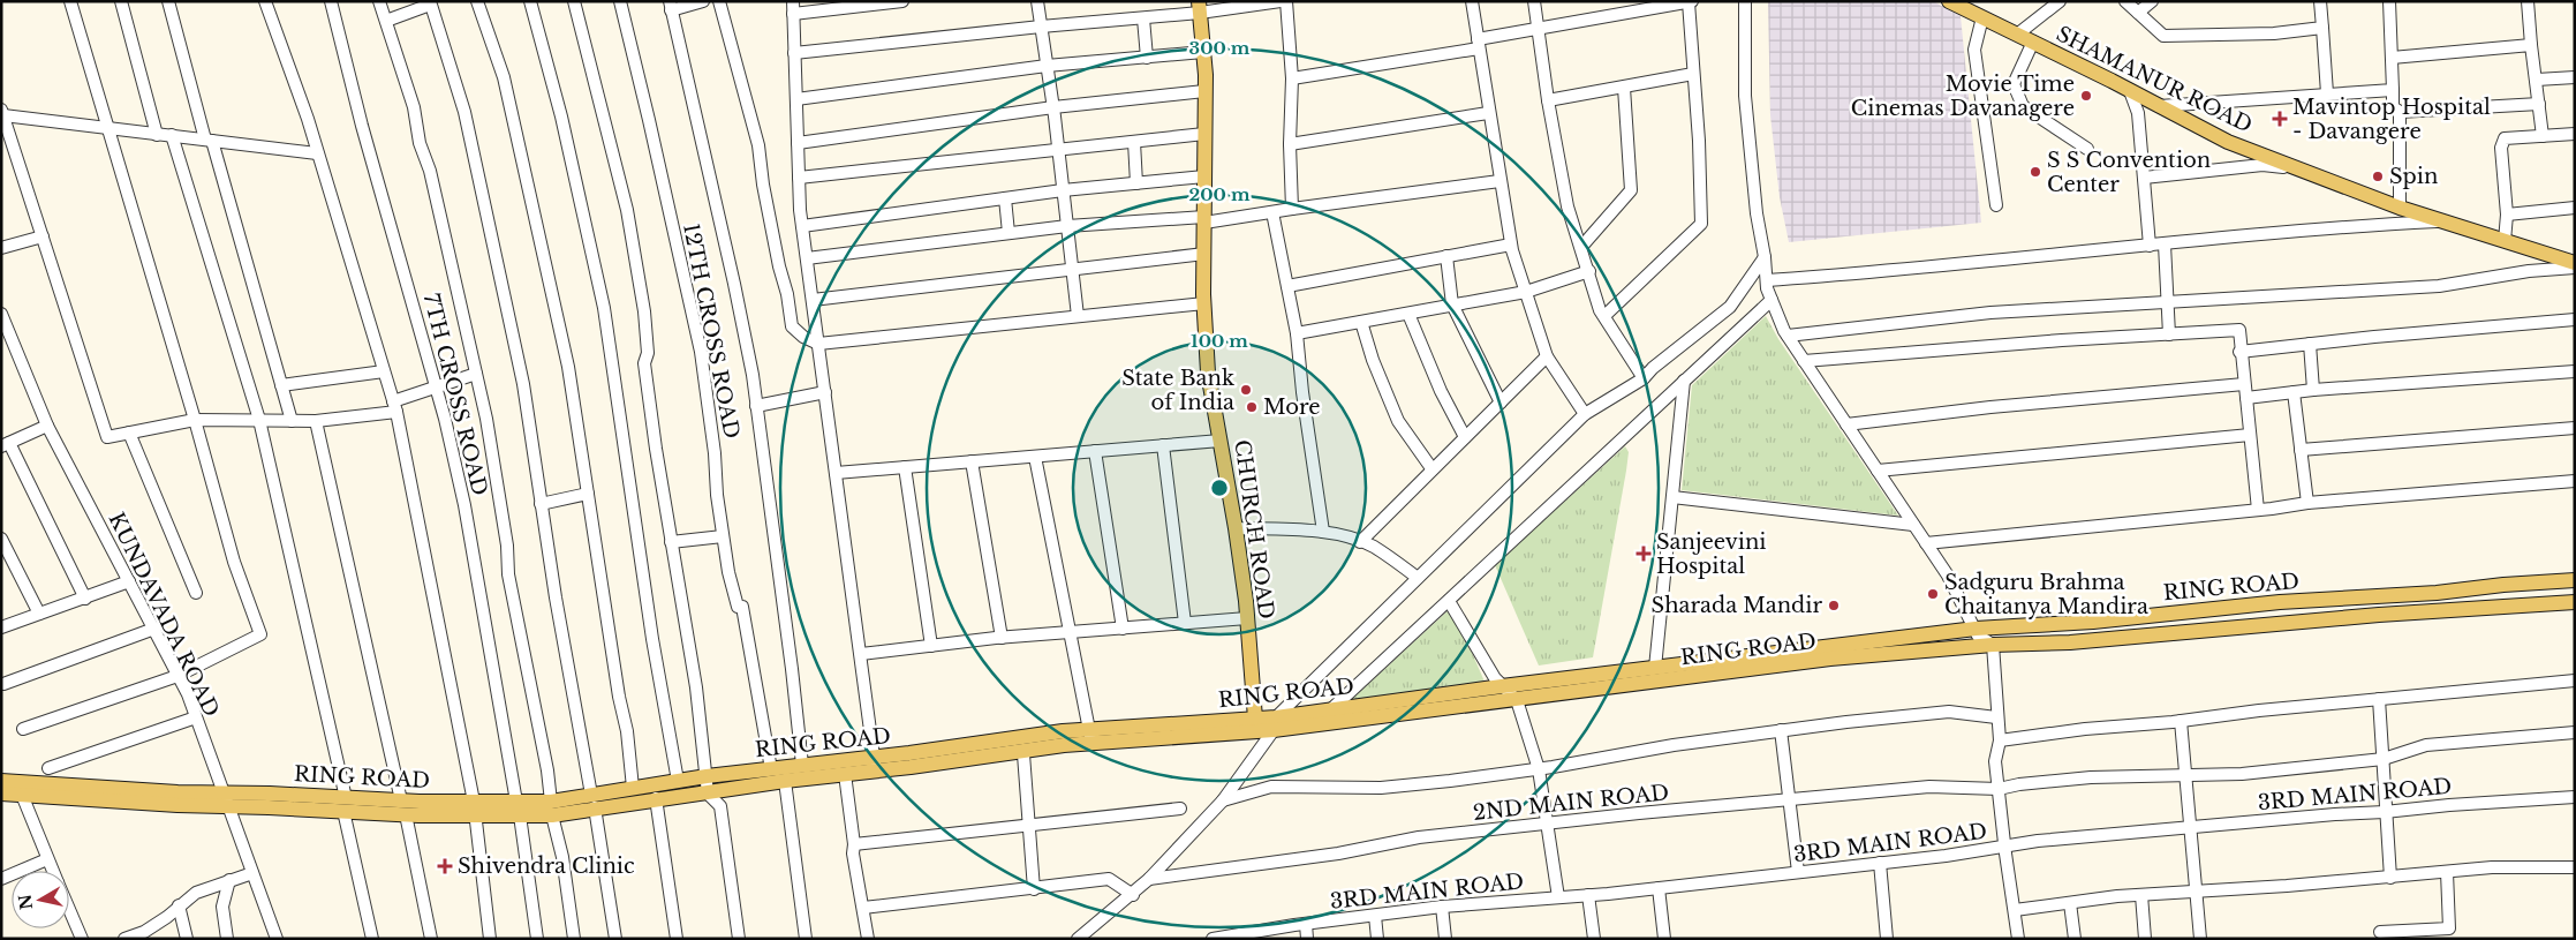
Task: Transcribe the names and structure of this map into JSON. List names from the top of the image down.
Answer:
{
  "streets": {
    "main road": ["SHAMANUR ROAD", "CHURCH ROAD", "RING ROAD"],
    "street": [
      "12TH CROSS ROAD",
      "7TH CROSS ROAD",
      "KUNDAVADA ROAD",
      "3RD MAIN ROAD",
      "2ND MAIN ROAD"
    ]
  },
  "crossings": [
    ["12TH CROSS ROAD", "RING ROAD"],
    ["7TH CROSS ROAD", "RING ROAD"],
    ["CHURCH ROAD", "RING ROAD"],
    ["RING ROAD", "KUNDAVADA ROAD"]
  ],
  "places": {
    "other": [
      "Movie Time Cinemas Davanagere",
      "S S Convention Center",
      "Spin",
      "State Bank of India",
      "More",
      "Sadguru Brahma Chaitanya Mandira",
      "Sharada Mandir"
    ],
    "health": ["Mavintop Hospital - Davangere", "Sanjeevini Hospital", "Shivendra Clinic"]
  },
  "north": "left",
  "rings": ["300 m", "200 m", "100 m"]
}
